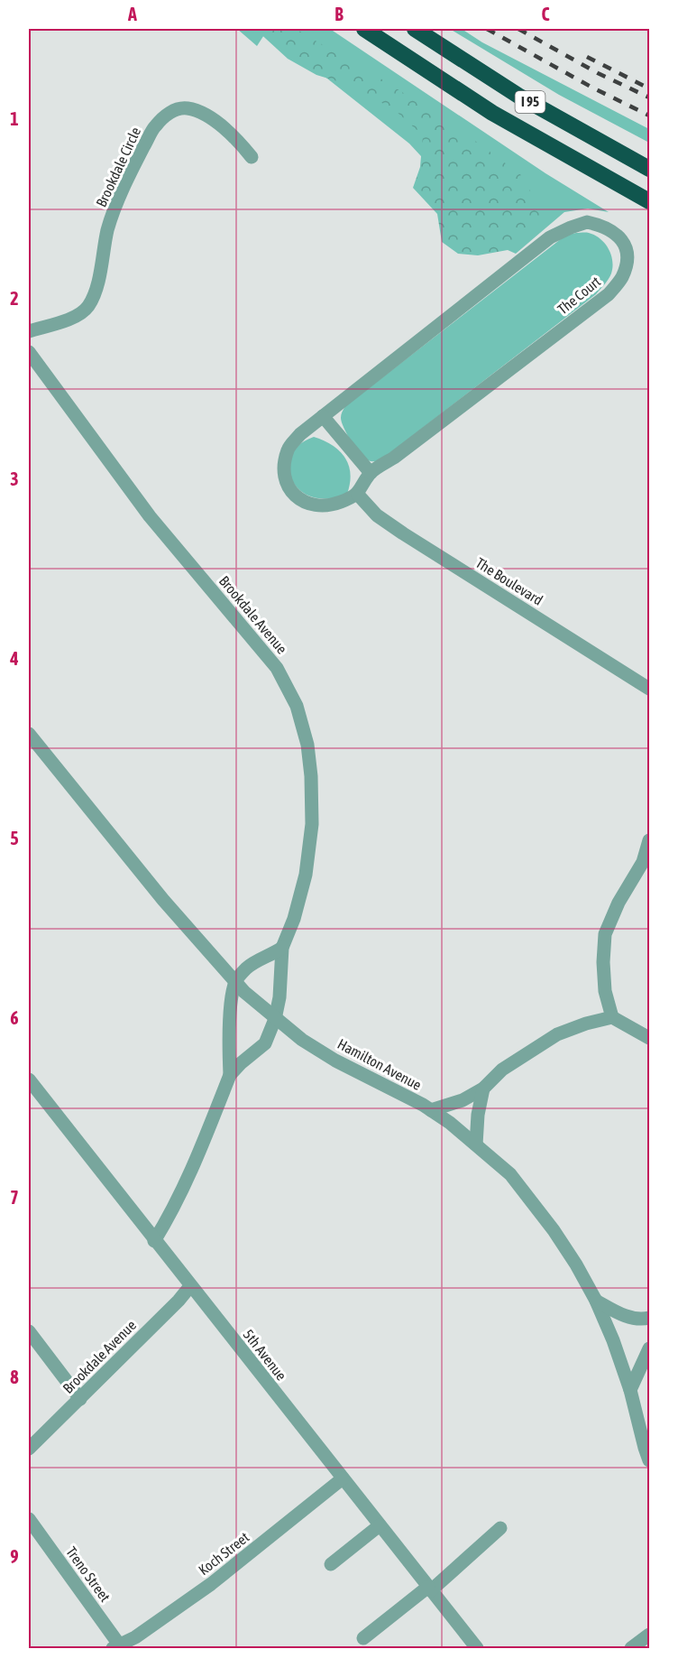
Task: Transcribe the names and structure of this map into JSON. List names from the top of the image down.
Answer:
{
  "streets": {
    "highway": ["I 95"],
    "street": [
      "Brookdale Circle",
      "The Court",
      "The Boulevard",
      "Brookdale Avenue",
      "Hamilton Avenue",
      "5th Avenue",
      "Koch Street",
      "Treno Street"
    ]
  },
  "crossings": [
    ["The Court", "The Boulevard"],
    ["Brookdale Avenue", "Hamilton Avenue"],
    ["Brookdale Avenue", "5th Avenue"],
    ["5th Avenue", "Koch Street"],
    ["Koch Street", "Treno Street"]
  ],
  "grid": {
    "columns": ["A", "B", "C"],
    "rows": [
      "1",
      "2",
      "3",
      "4",
      "5",
      "6",
      "7",
      "8",
      "9"
    ]
  }
}
